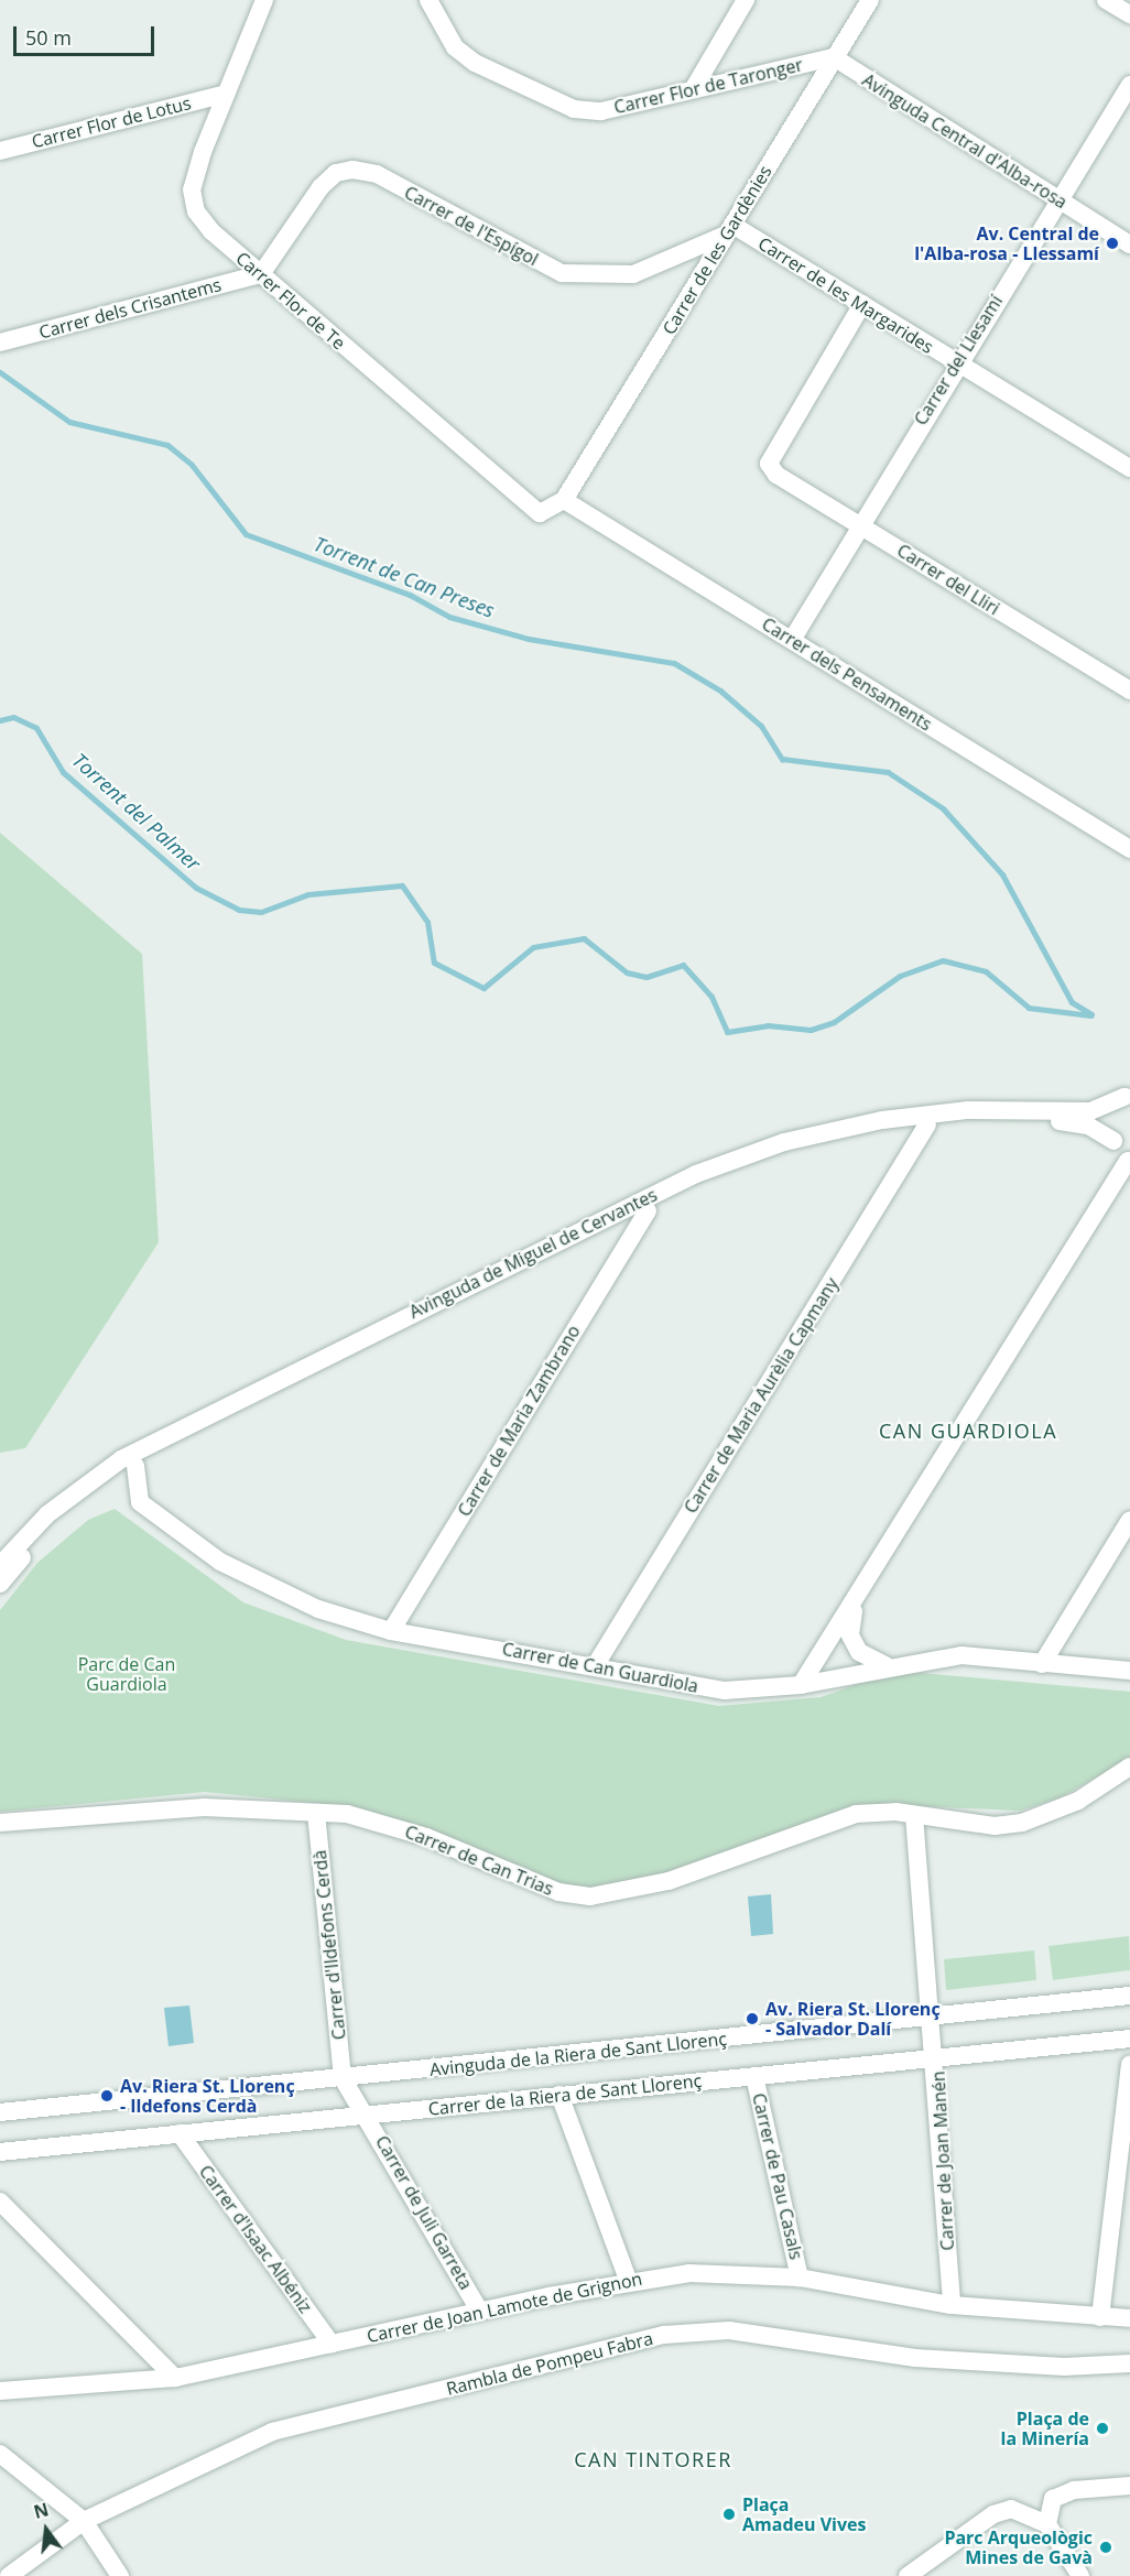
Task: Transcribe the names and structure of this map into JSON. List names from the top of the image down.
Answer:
{
  "streets": {
    "street": [
      "Carrer Flor de Taronger",
      "Carrer Flor de Lotus",
      "Avinguda Central d'Alba-rosa",
      "Carrer de l'Espígol",
      "Carrer de les Gardènies",
      "Carrer de les Margarides",
      "Carrer Flor de Te",
      "Carrer dels Crisantems",
      "Carrer del Llesamí",
      "Carrer del Lliri",
      "Carrer dels Pensaments",
      "Avinguda de Miguel de Cervantes",
      "Carrer de Maria Aurèlia Capmany",
      "Carrer de Maria Zambrano",
      "Carrer de Can Guardiola",
      "Carrer de Can Trias",
      "Carrer d'Ildefons Cerdà",
      "Avinguda de la Riera de Sant Llorenç",
      "Carrer de la Riera de Sant Llorenç",
      "Carrer de Joan Manén",
      "Carrer de Pau Casals",
      "Carrer de Juli Garreta",
      "Carrer d'Isaac Albéniz",
      "Carrer de Joan Lamote de Grignon",
      "Rambla de Pompeu Fabra"
    ]
  },
  "crossings": [
    ["Carrer Flor de Taronger", "Avinguda Central d'Alba-rosa"],
    ["Carrer Flor de Taronger", "Carrer de les Gardènies"],
    ["Carrer Flor de Lotus", "Carrer Flor de Te"],
    ["Avinguda Central d'Alba-rosa", "Carrer de les Gardènies"],
    ["Avinguda Central d'Alba-rosa", "Carrer del Llesamí"],
    ["Carrer de l'Espígol", "Carrer de les Gardènies"],
    ["Carrer de l'Espígol", "Carrer de les Margarides"],
    ["Carrer de l'Espígol", "Carrer Flor de Te"],
    ["Carrer de l'Espígol", "Carrer dels Crisantems"],
    ["Carrer de les Gardènies", "Carrer de les Margarides"],
    ["Carrer de les Gardènies", "Carrer Flor de Te"],
    ["Carrer de les Gardènies", "Carrer dels Pensaments"],
    ["Carrer de les Margarides", "Carrer del Llesamí"],
    ["Carrer de les Margarides", "Carrer del Lliri"],
    ["Carrer Flor de Te", "Carrer dels Crisantems"],
    ["Carrer Flor de Te", "Carrer dels Pensaments"],
    ["Carrer del Llesamí", "Carrer del Lliri"],
    ["Carrer del Llesamí", "Carrer dels Pensaments"],
    ["Avinguda de Miguel de Cervantes", "Carrer de Maria Aurèlia Capmany"],
    ["Avinguda de Miguel de Cervantes", "Carrer de Maria Zambrano"],
    ["Avinguda de Miguel de Cervantes", "Carrer de Can Guardiola"],
    ["Carrer de Maria Aurèlia Capmany", "Carrer de Can Guardiola"],
    ["Carrer de Maria Zambrano", "Carrer de Can Guardiola"],
    ["Carrer de Can Trias", "Carrer d'Ildefons Cerdà"],
    ["Carrer de Can Trias", "Carrer de Joan Manén"],
    ["Carrer d'Ildefons Cerdà", "Avinguda de la Riera de Sant Llorenç"],
    ["Avinguda de la Riera de Sant Llorenç", "Carrer de Joan Manén"],
    ["Carrer de la Riera de Sant Llorenç", "Carrer de Joan Manén"],
    ["Carrer de la Riera de Sant Llorenç", "Carrer de Pau Casals"],
    ["Carrer de la Riera de Sant Llorenç", "Carrer de Juli Garreta"],
    ["Carrer de la Riera de Sant Llorenç", "Carrer d'Isaac Albéniz"],
    ["Carrer de Joan Manén", "Carrer de Joan Lamote de Grignon"],
    ["Carrer de Pau Casals", "Carrer de Joan Lamote de Grignon"],
    ["Carrer de Juli Garreta", "Carrer de Joan Lamote de Grignon"],
    ["Carrer d'Isaac Albéniz", "Carrer de Joan Lamote de Grignon"]
  ],
  "districts": ["CAN GUARDIOLA", "CAN TINTORER"],
  "water": ["Torrent de Can Preses", "Torrent del Palmer"],
  "parks": ["Parc de Can Guardiola"],
  "places": [
    "Av. Central de l'Alba-rosa - Llessamí",
    "Av. Riera St. Llorenç - Salvador Dalí",
    "Av. Riera St. Llorenç - Ildefons Cerdà",
    "Plaça de la Minería",
    "Plaça Amadeu Vives",
    "Parc Arqueològic Mines de Gavà"
  ],
  "scale_bar": "50 m",
  "north": "top"
}
